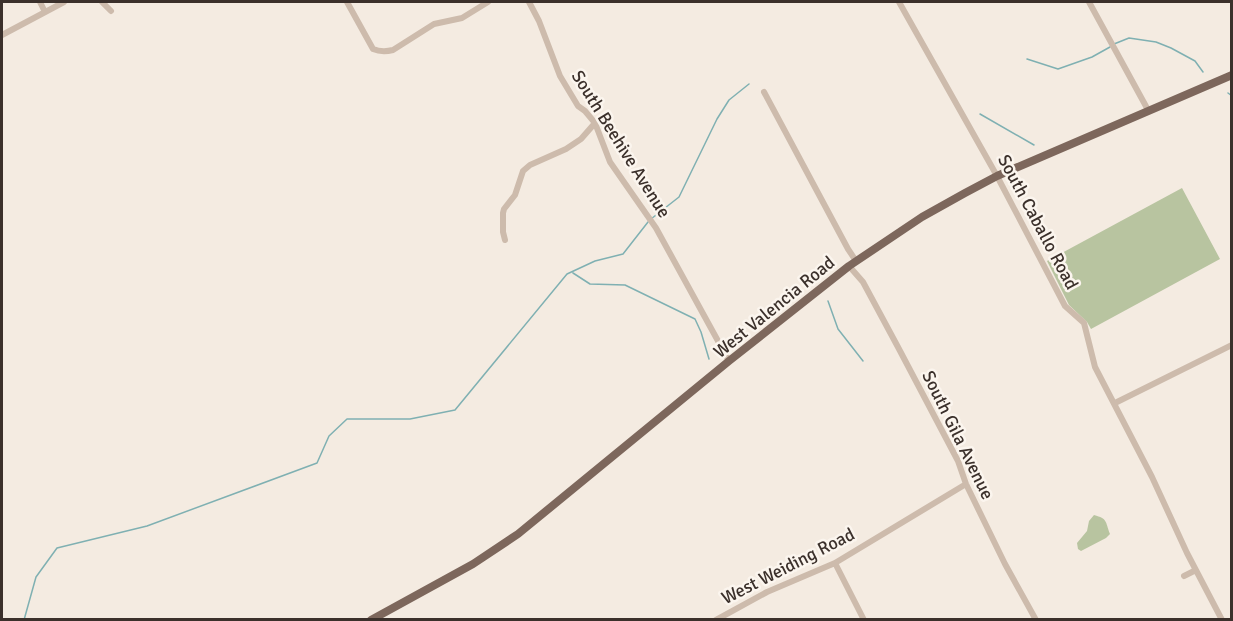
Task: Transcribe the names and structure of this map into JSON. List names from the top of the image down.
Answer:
{
  "streets": {
    "main road": ["West Valencia Road"],
    "street": [
      "South Beehive Avenue",
      "South Caballo Road",
      "South Gila Avenue",
      "West Weiding Road"
    ]
  },
  "crossings": [
    ["South Beehive Avenue", "West Valencia Road"],
    ["South Caballo Road", "West Valencia Road"],
    ["West Valencia Road", "South Gila Avenue"],
    ["South Gila Avenue", "West Weiding Road"]
  ]
}
